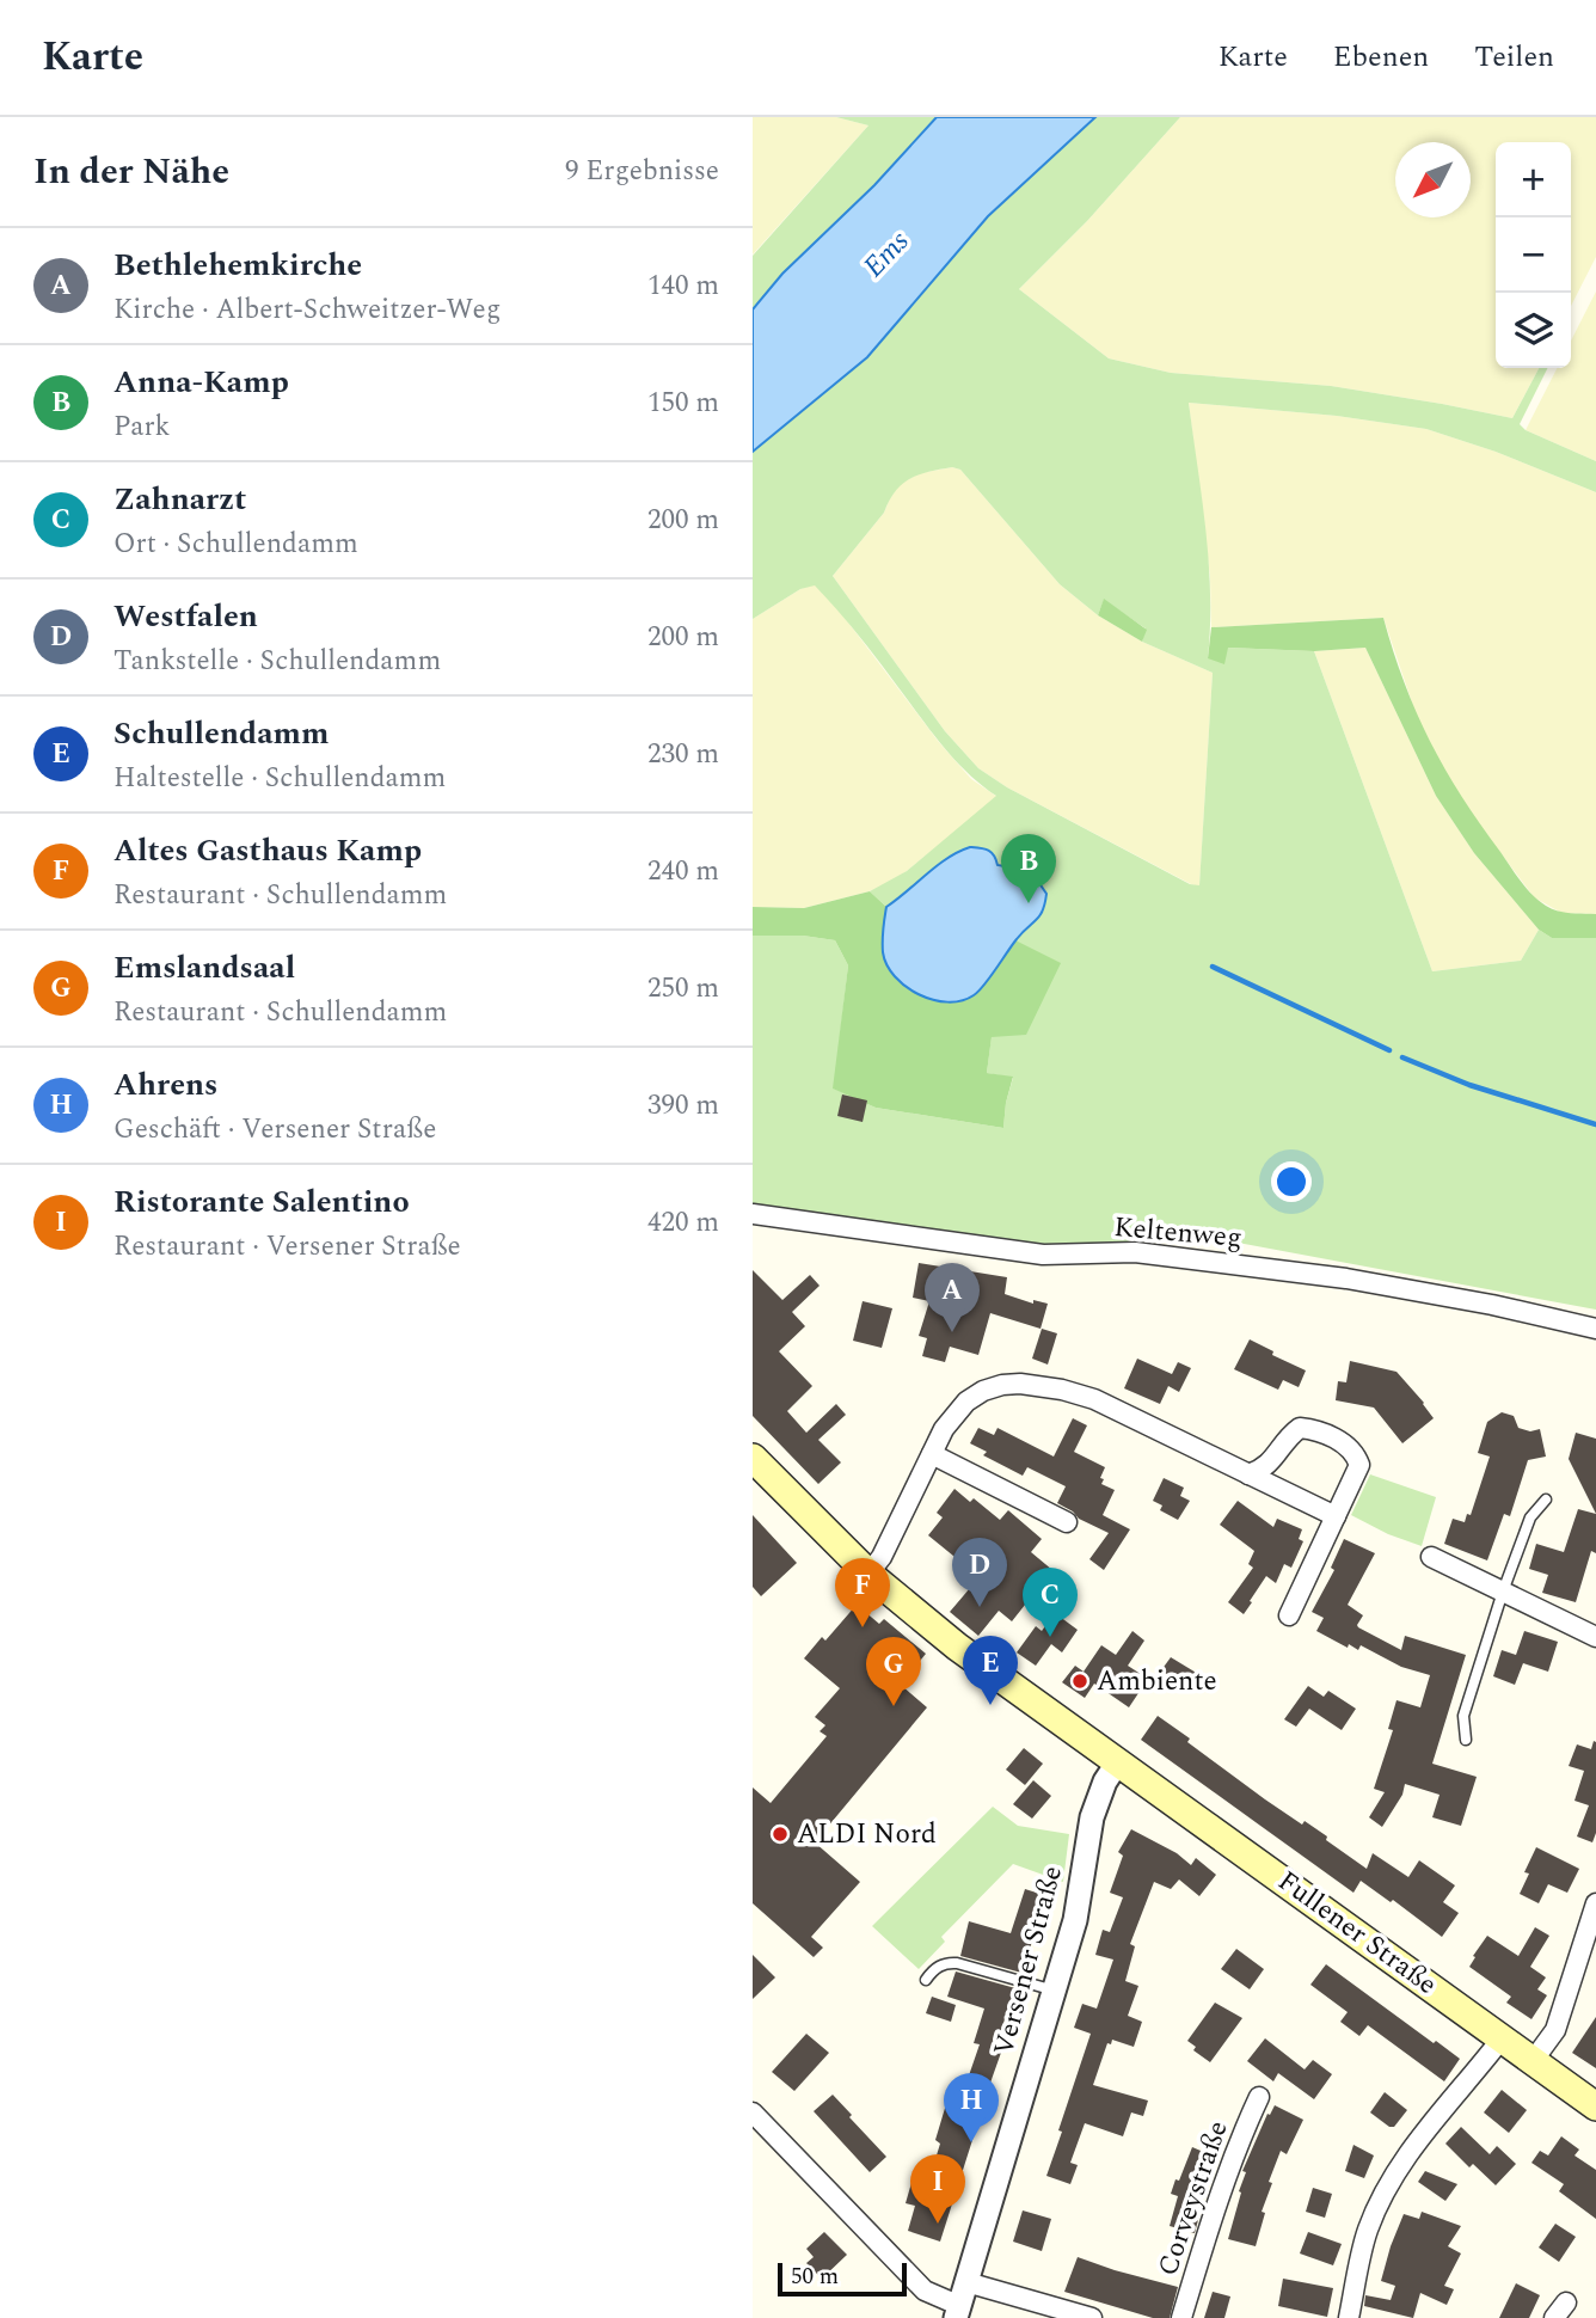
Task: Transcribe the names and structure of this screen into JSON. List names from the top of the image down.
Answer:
{
  "streets": {
    "main road": ["Fullener Straße"],
    "street": ["Keltenweg", "Versener Straße", "Corveystraße"]
  },
  "crossings": [
    ["Fullener Straße", "Versener Straße"]
  ],
  "water": ["Ems"],
  "places": ["Ambiente", "ALDI Nord"],
  "scale_bar": "50 m",
  "north": "bottom left",
  "page": {
    "header": "Karte",
    "nav": ["Karte", "Ebenen", "Teilen"],
    "heading": ["In der Nähe", "9 Ergebnisse"],
    "map_buttons": ["+", "−"],
    "list": [
      {
        "mark": "A",
        "name": "Bethlehemkirche",
        "note": "Kirche · Albert-Schweitzer-Weg",
        "value": "140 m"
      },
      {
        "mark": "B",
        "name": "Anna-Kamp",
        "note": "Park",
        "value": "150 m"
      },
      {
        "mark": "C",
        "name": "Zahnarzt",
        "note": "Ort · Schullendamm",
        "value": "200 m"
      },
      {
        "mark": "D",
        "name": "Westfalen",
        "note": "Tankstelle · Schullendamm",
        "value": "200 m"
      },
      {
        "mark": "E",
        "name": "Schullendamm",
        "note": "Haltestelle · Schullendamm",
        "value": "230 m"
      },
      {
        "mark": "F",
        "name": "Altes Gasthaus Kamp",
        "note": "Restaurant · Schullendamm",
        "value": "240 m"
      },
      {
        "mark": "G",
        "name": "Emslandsaal",
        "note": "Restaurant · Schullendamm",
        "value": "250 m"
      },
      {
        "mark": "H",
        "name": "Ahrens",
        "note": "Geschäft · Versener Straße",
        "value": "390 m"
      },
      {
        "mark": "I",
        "name": "Ristorante Salentino",
        "note": "Restaurant · Versener Straße",
        "value": "420 m"
      }
    ],
    "pins": [
      "B",
      "A",
      "D",
      "F",
      "C",
      "E",
      "G",
      "H",
      "I"
    ],
    "scale": "50 m"
  }
}
